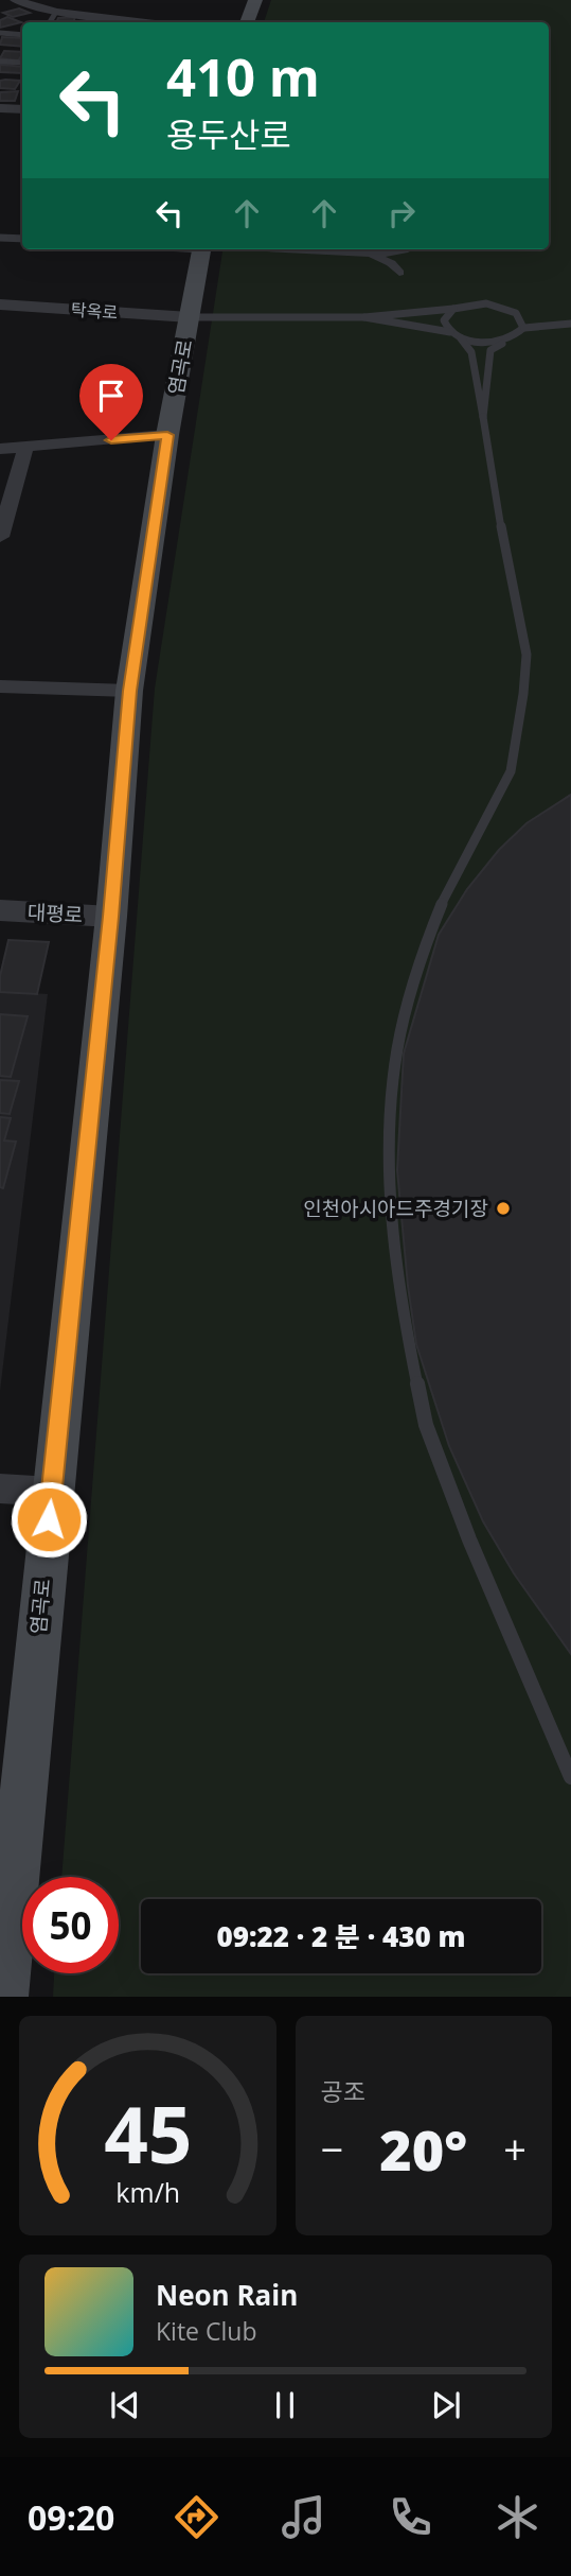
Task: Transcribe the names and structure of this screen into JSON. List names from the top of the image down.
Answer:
{
  "streets": {
    "main road": ["염곡로"],
    "street": ["탁옥로", "대평로"]
  },
  "crossings": [
    ["탁옥로", "염곡로"],
    ["염곡로", "대평로"]
  ],
  "places": ["인천아시아드주경기장"],
  "page": {
    "turn": ["410 m", "용두산로"],
    "limit": "50",
    "trip": "09:22 · 2 분 · 430 m",
    "tile": "공조",
    "heat": ["−", "20°", "+"],
    "song": ["Neon Rain", "Kite Club"],
    "tabs": "09:20",
    "gauge": ["45", "km/h"]
  }
}
